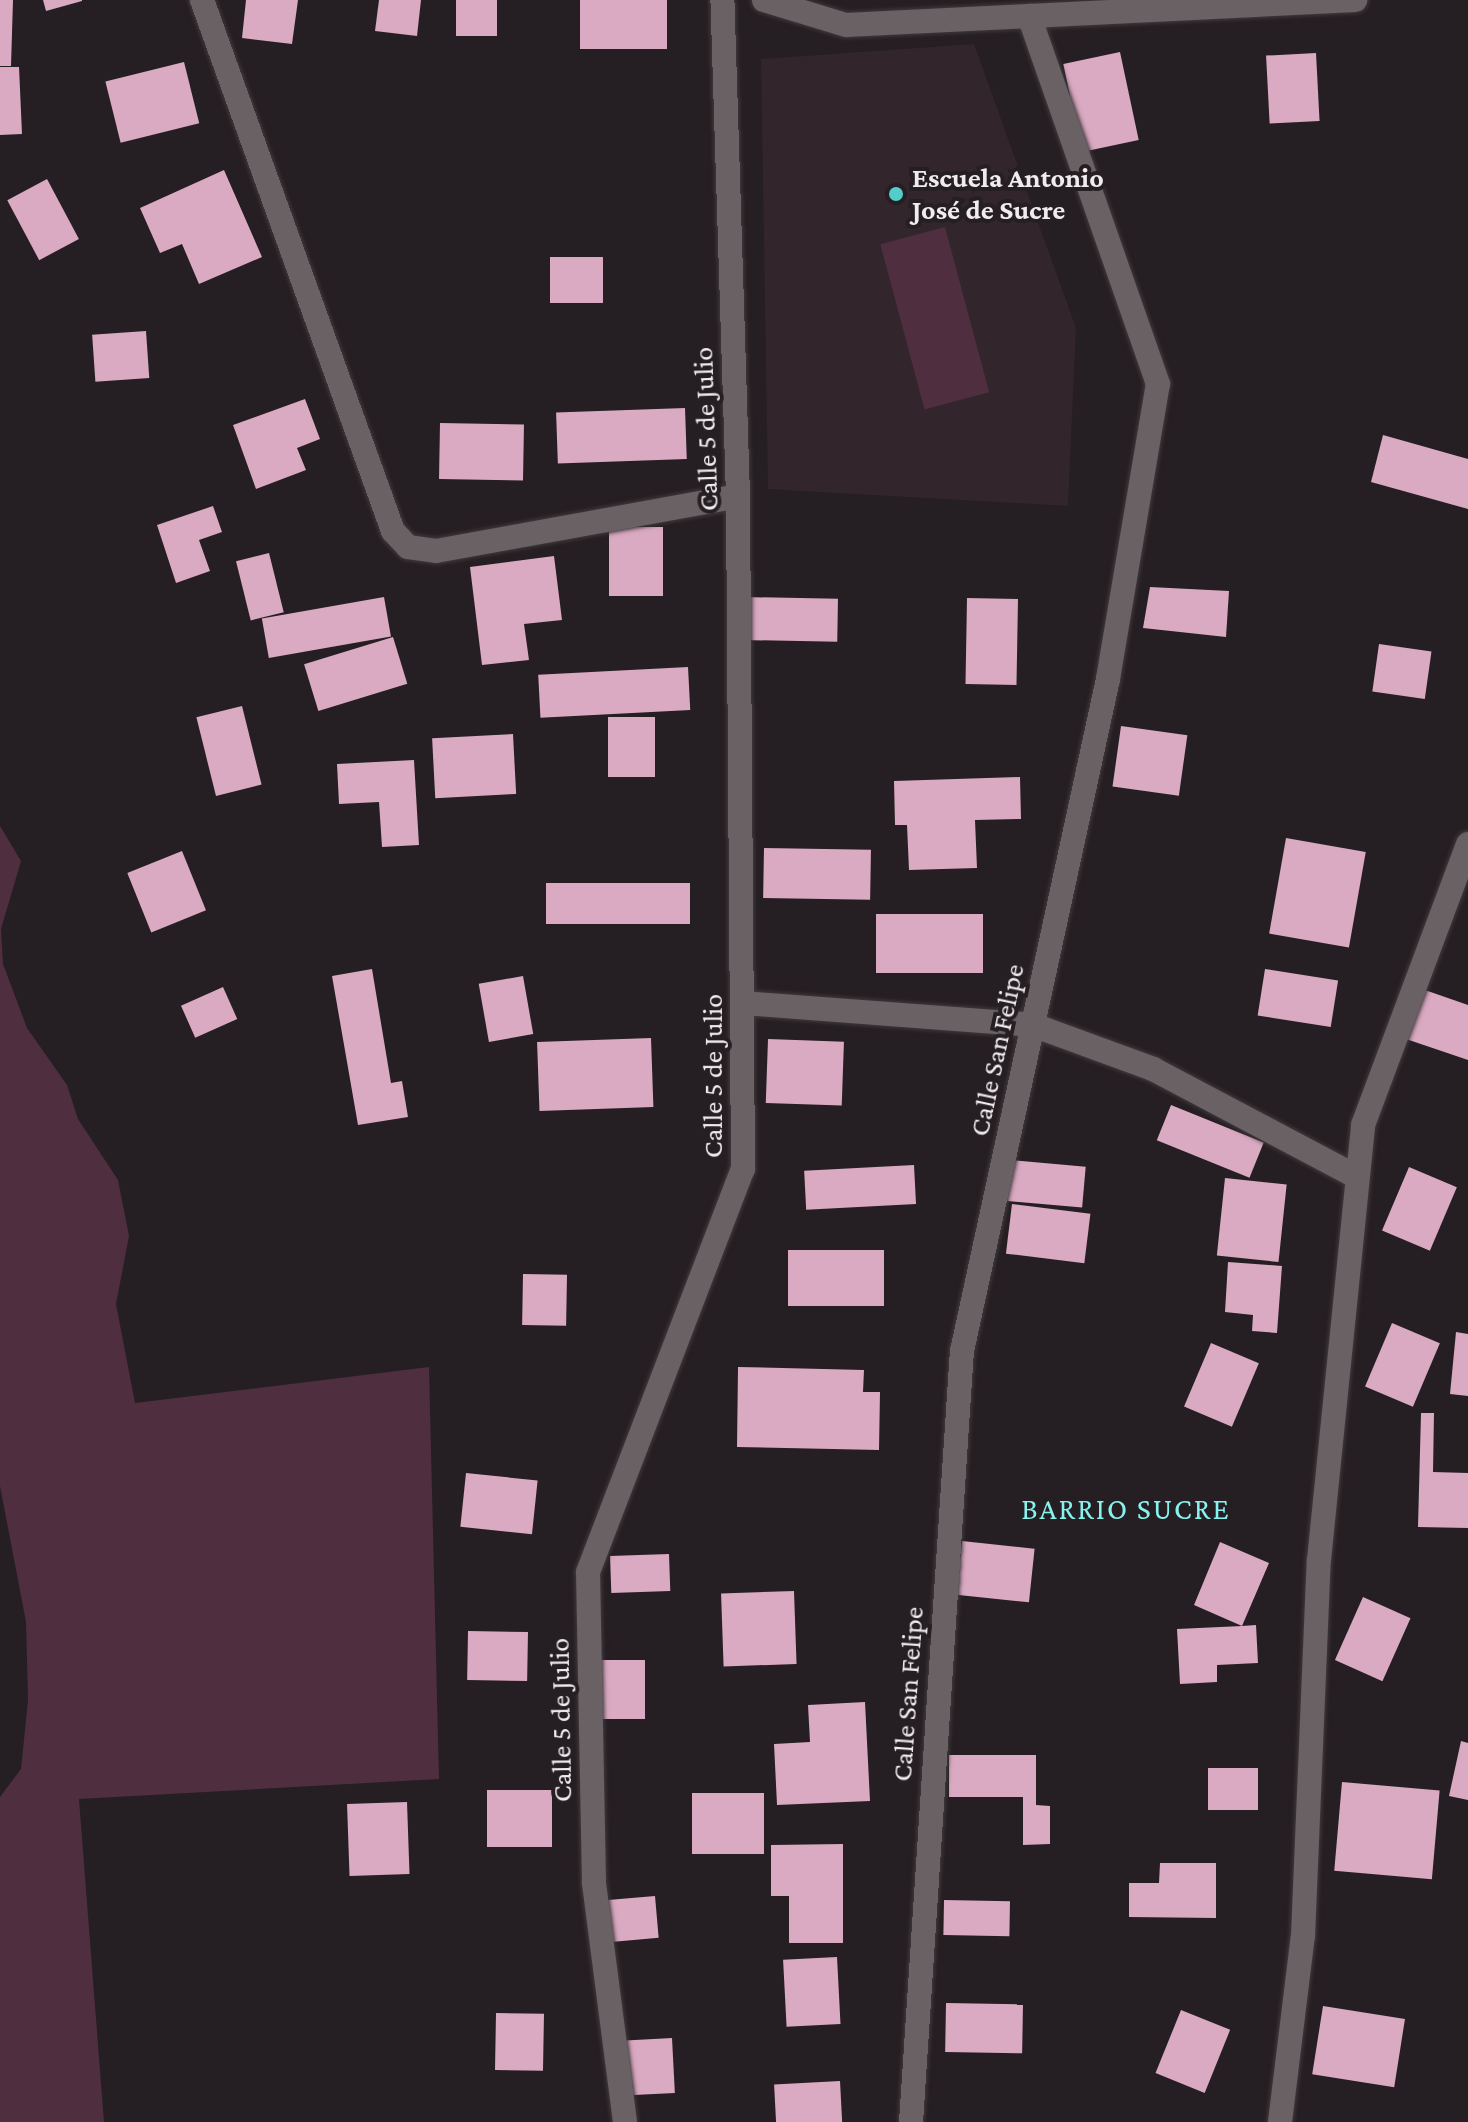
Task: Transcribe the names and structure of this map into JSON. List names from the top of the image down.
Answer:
{
  "streets": {
    "street": ["Calle 5 de Julio", "Calle San Felipe"]
  },
  "districts": ["BARRIO SUCRE"],
  "places": ["Escuela Antonio José de Sucre"]
}
